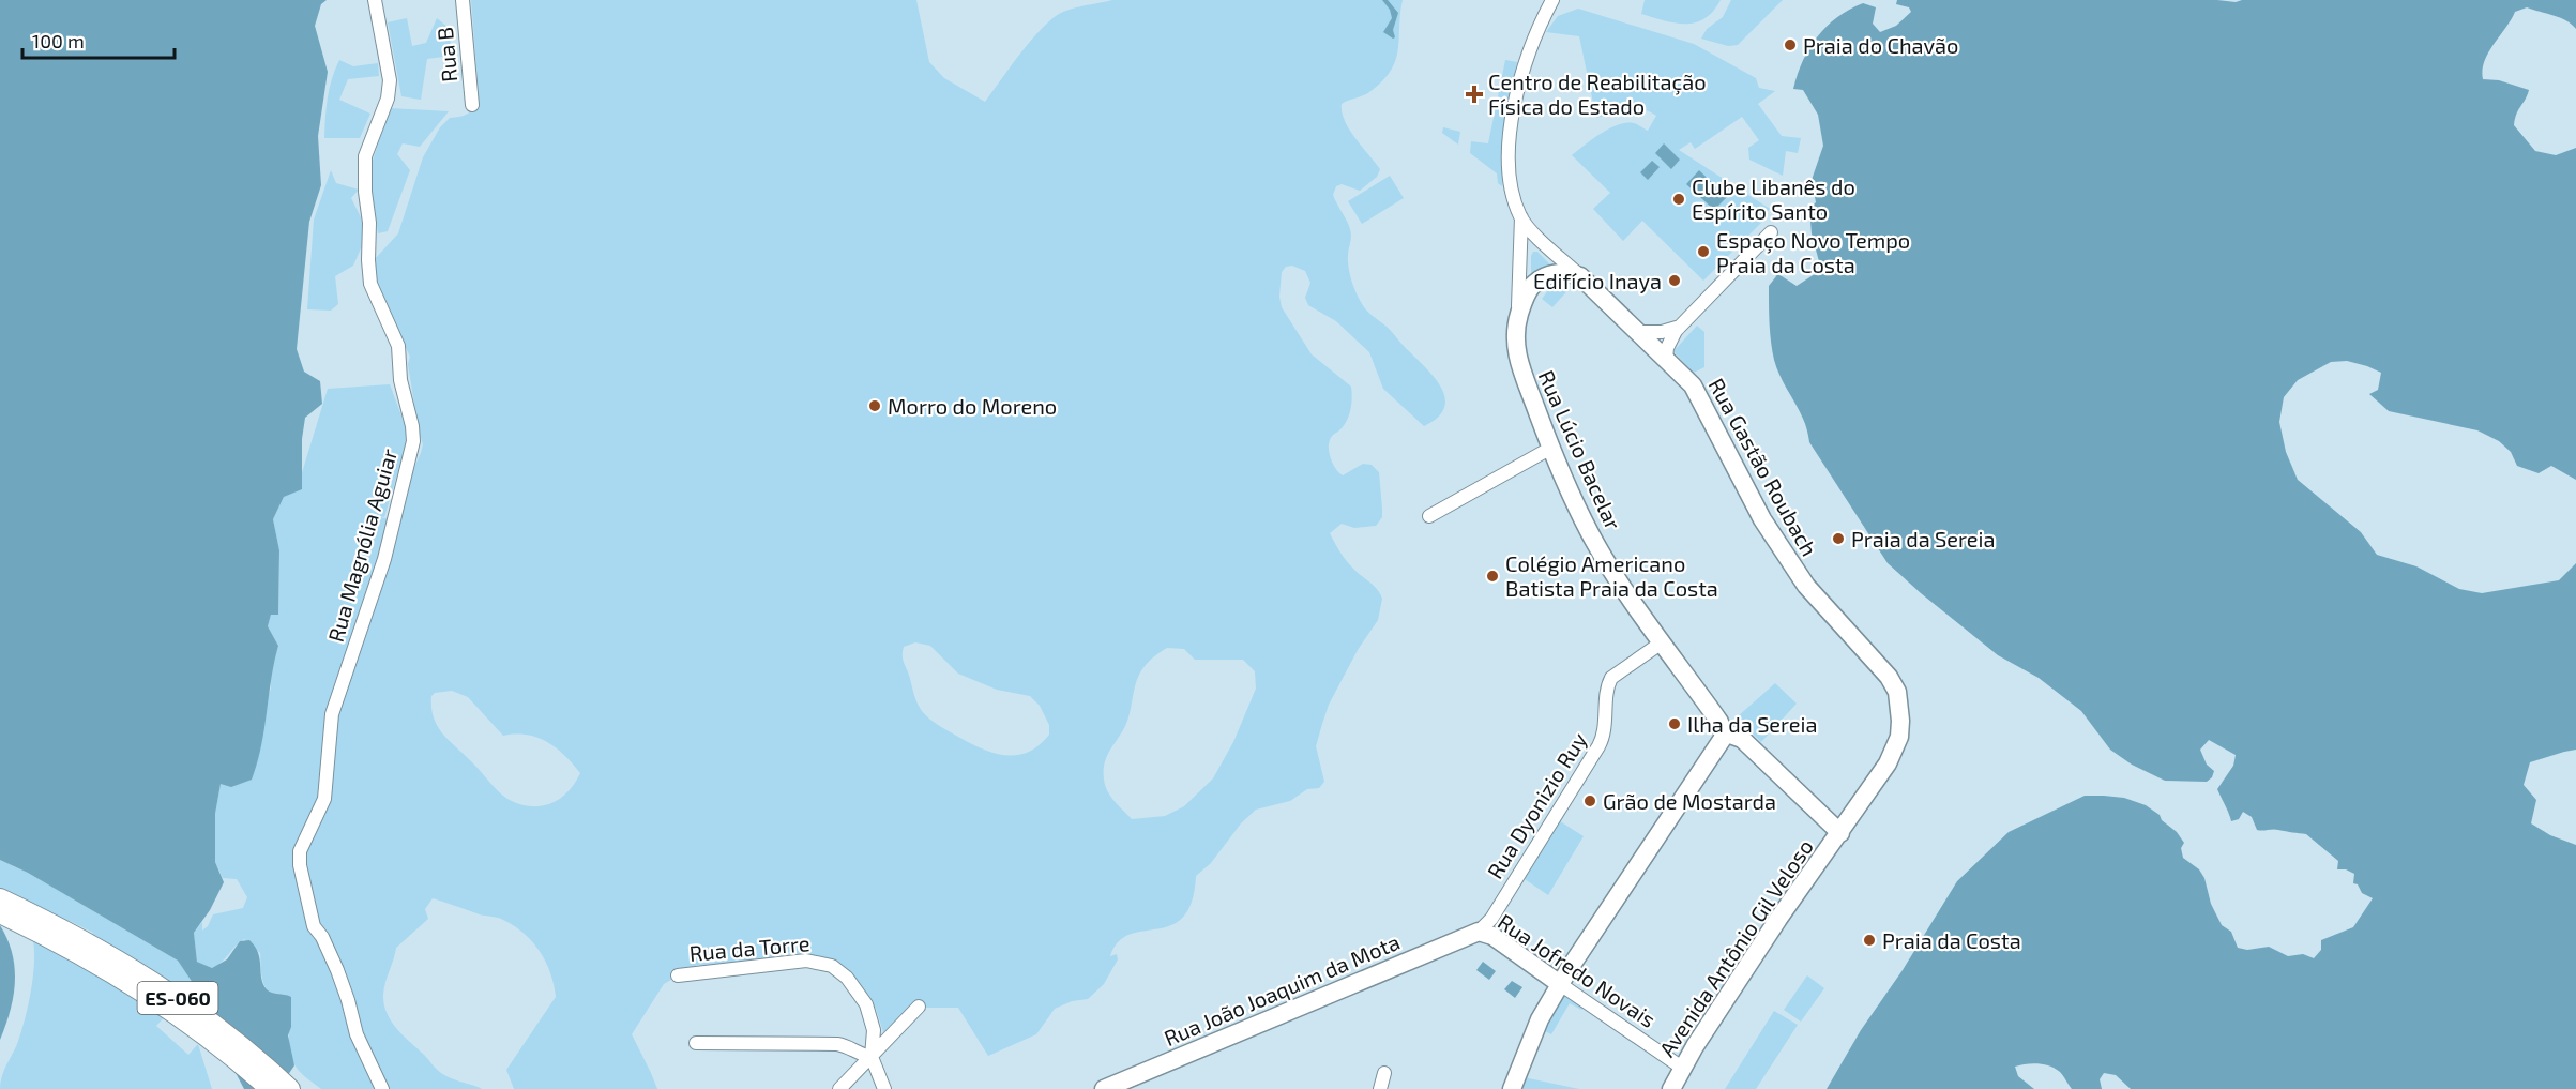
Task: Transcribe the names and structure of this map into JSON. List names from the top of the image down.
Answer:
{
  "streets": {
    "main road": ["ES-060"],
    "street": [
      "Rua B",
      "Rua Lúcio Bacelar",
      "Rua Gastão Roubach",
      "Rua Magnólia Aguiar",
      "Rua Dyonizio Ruy",
      "Rua da Torre",
      "Avenida Antônio Gil Veloso",
      "Rua Jofredo Novais",
      "Rua João Joaquim da Mota"
    ]
  },
  "crossings": [
    ["Rua Lúcio Bacelar", "Rua Gastão Roubach"],
    ["Rua Lúcio Bacelar", "Rua Dyonizio Ruy"],
    ["Rua Gastão Roubach", "Avenida Antônio Gil Veloso"],
    ["Rua Dyonizio Ruy", "Rua Jofredo Novais"],
    ["Rua Dyonizio Ruy", "Rua João Joaquim da Mota"],
    ["Avenida Antônio Gil Veloso", "Rua Jofredo Novais"],
    ["Rua Jofredo Novais", "Rua João Joaquim da Mota"]
  ],
  "places": {
    "other": [
      "Praia do Chavão",
      "Clube Libanês do Espírito Santo",
      "Espaço Novo Tempo Praia da Costa",
      "Edifício Inaya",
      "Morro do Moreno",
      "Praia da Sereia",
      "Colégio Americano Batista Praia da Costa",
      "Ilha da Sereia",
      "Grão de Mostarda",
      "Praia da Costa"
    ],
    "health": ["Centro de Reabilitação Física do Estado"]
  },
  "scale_bar": "100 m"
}
